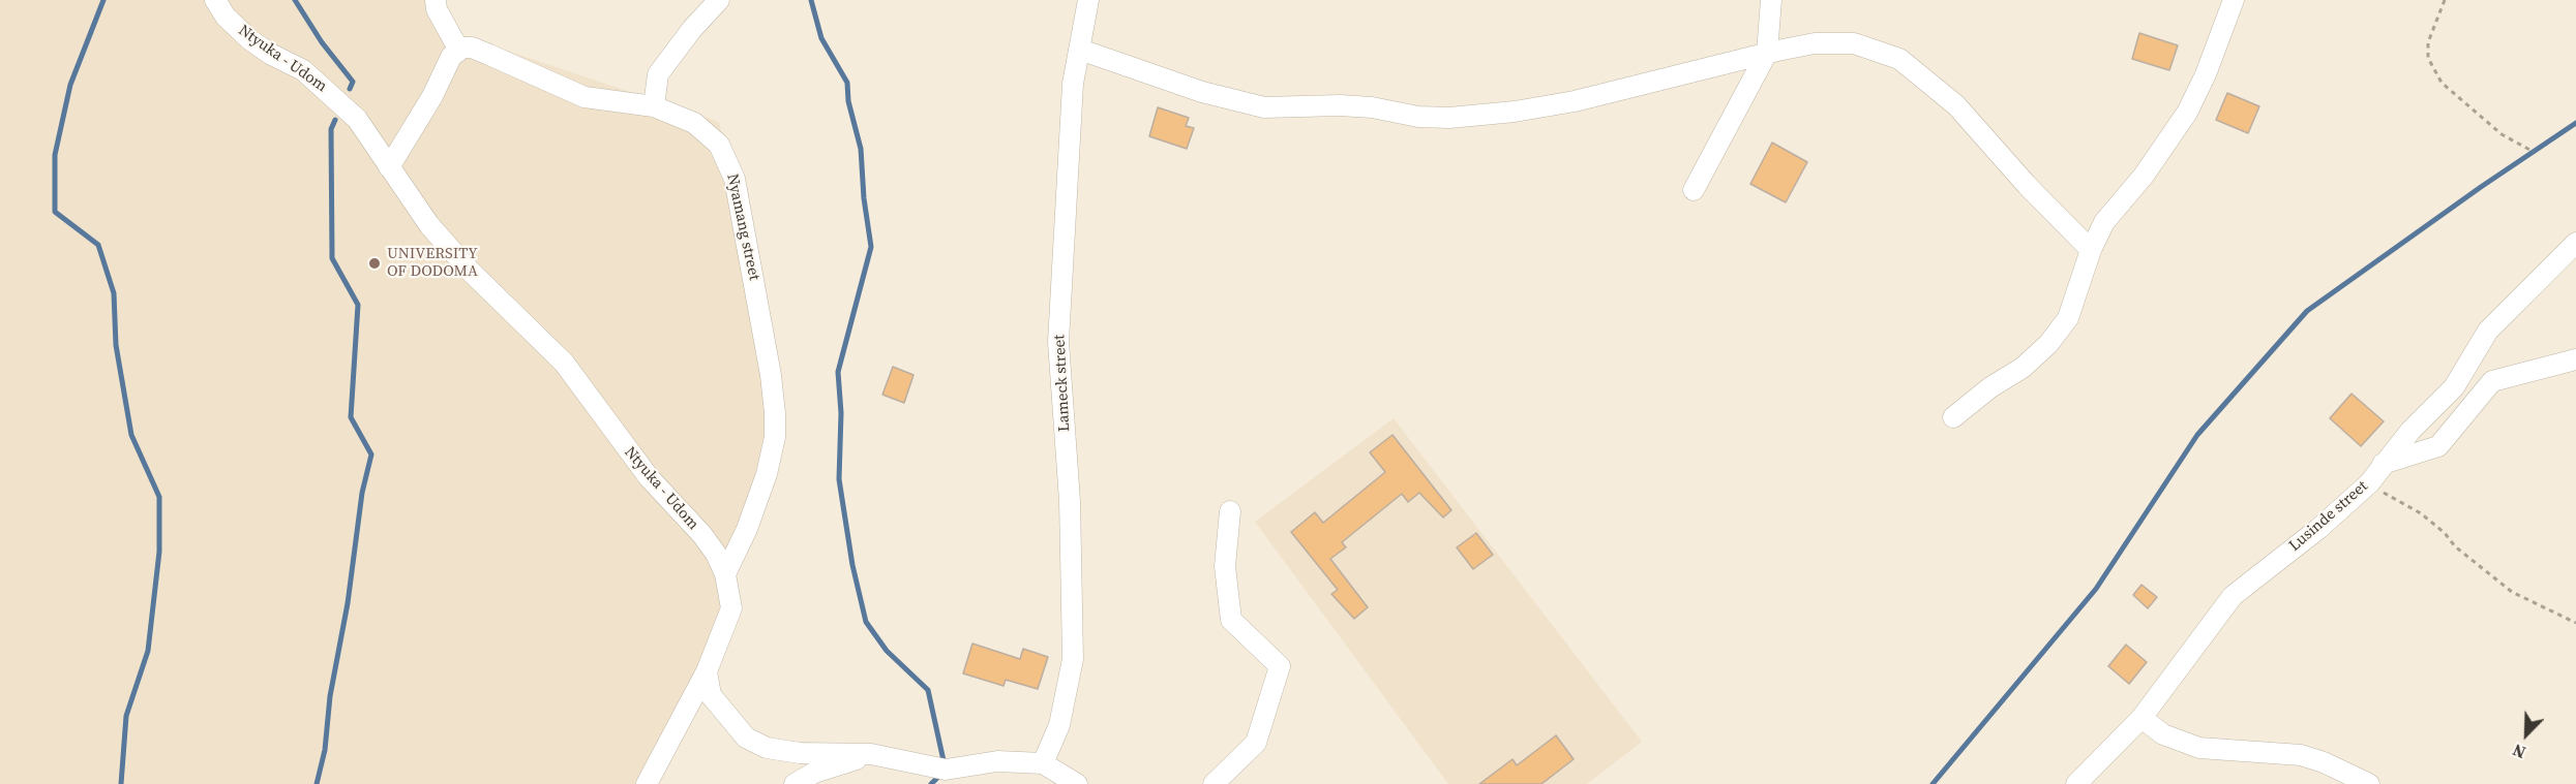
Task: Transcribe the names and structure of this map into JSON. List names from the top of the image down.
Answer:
{
  "streets": {
    "street": [
      "Ntyuka - Udom",
      "Nyamang street",
      "Lameck street",
      "Lusinde street"
    ]
  },
  "crossings": [
    ["Ntyuka - Udom", "Nyamang street"]
  ],
  "places": ["UNIVERSITY OF DODOMA"],
  "north": "bottom left"
}
